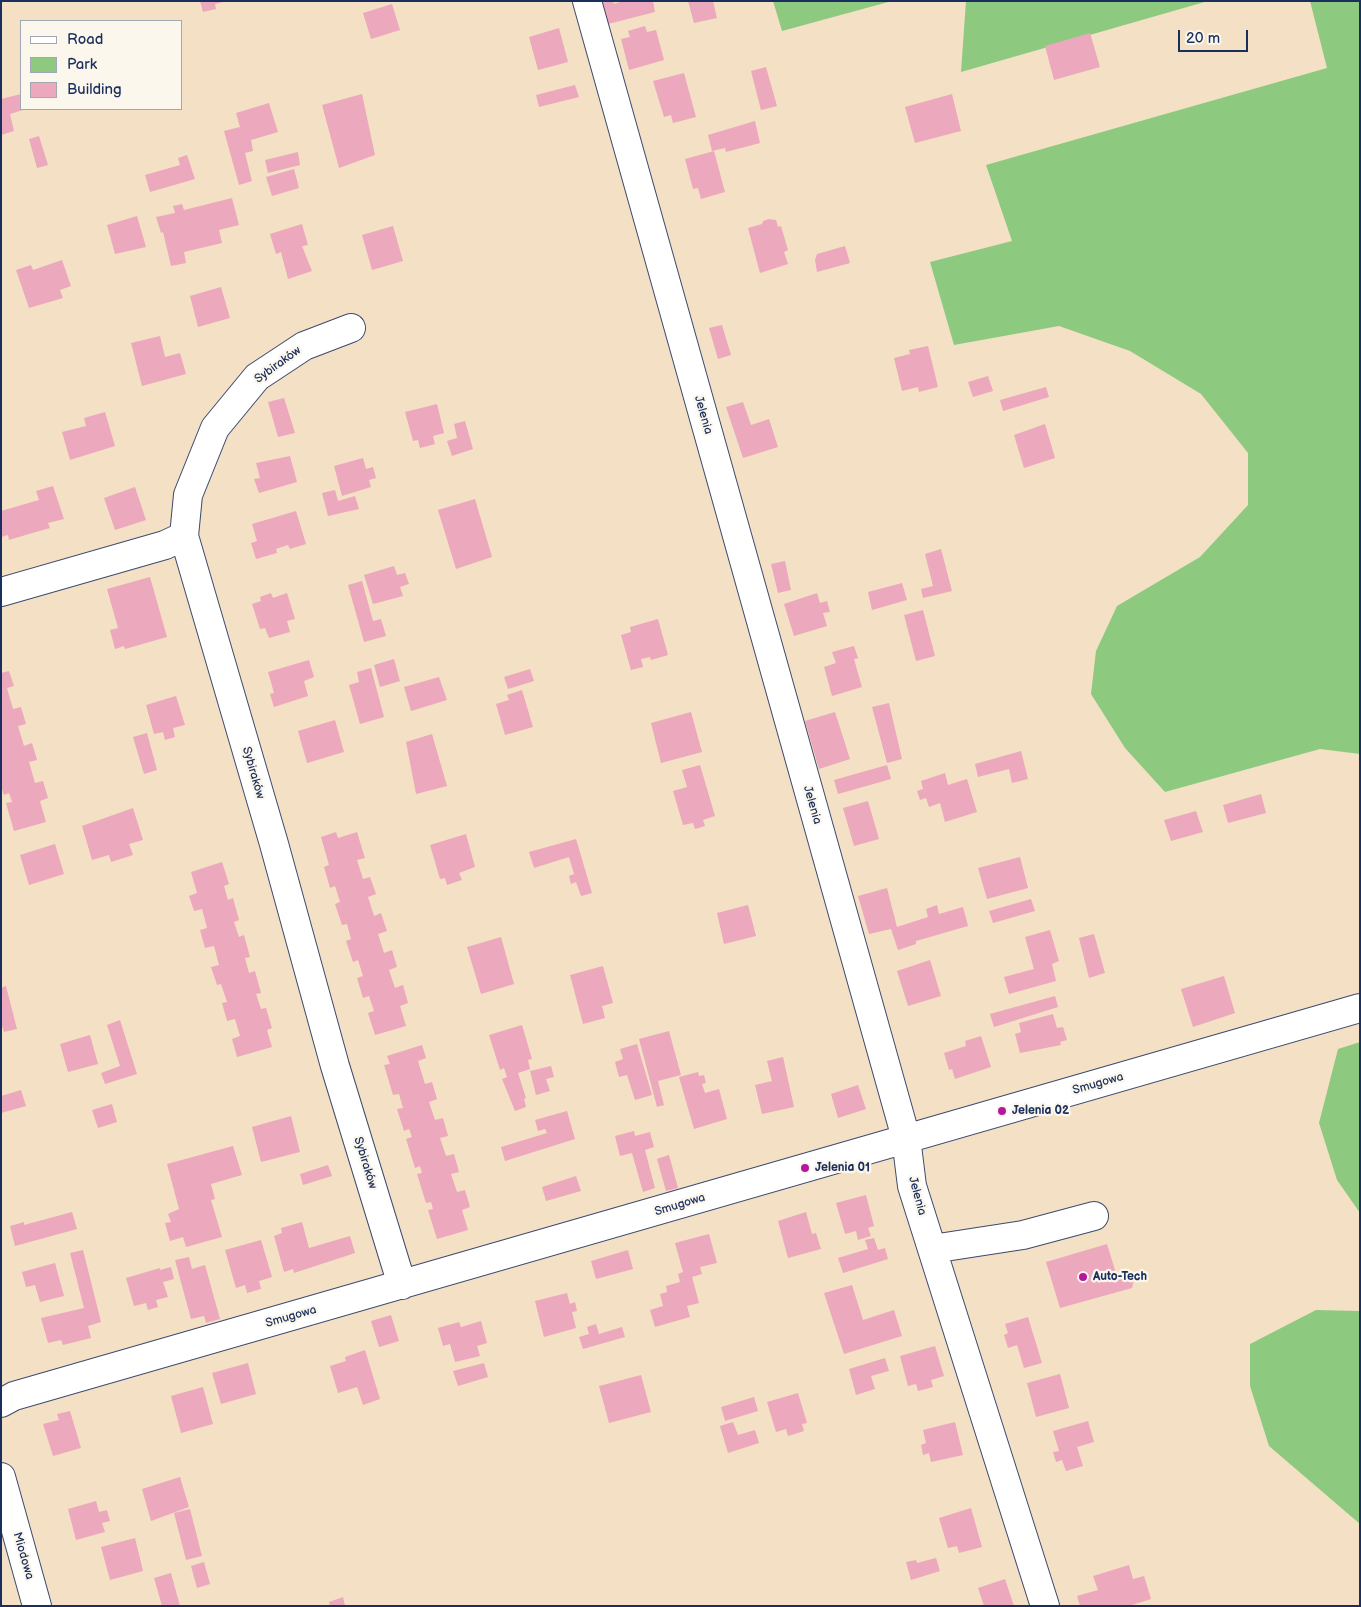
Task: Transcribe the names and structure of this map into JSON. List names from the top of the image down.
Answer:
{
  "streets": {
    "street": [
      "Sybiraków",
      "Jelenia",
      "Smugowa",
      "Miodowa"
    ]
  },
  "crossings": [
    ["Sybiraków", "Smugowa"],
    ["Jelenia", "Smugowa"]
  ],
  "places": ["Jelenia 02", "Jelenia 01", "Auto-Tech"],
  "legend": ["Road", "Park", "Building"],
  "scale_bar": "20 m"
}
